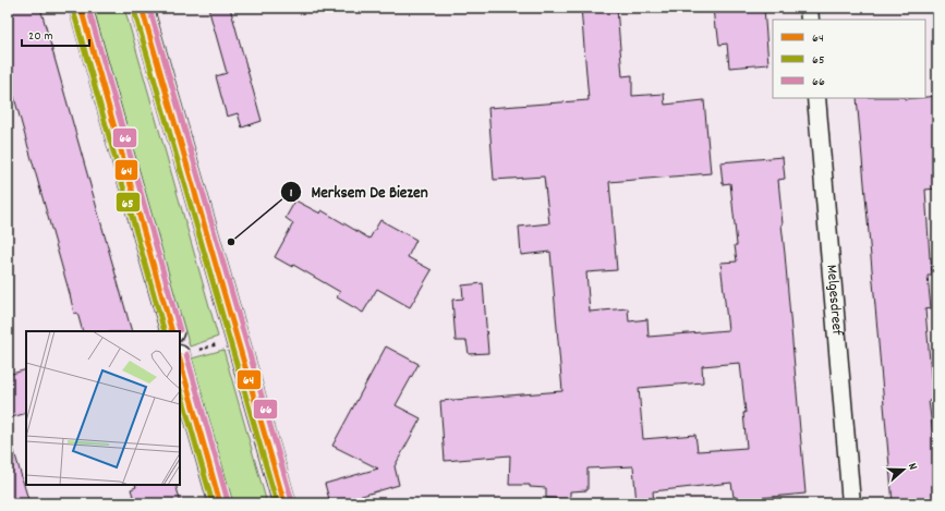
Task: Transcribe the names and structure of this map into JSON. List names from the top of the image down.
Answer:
{
  "streets": {
    "street": ["Melgesdreef"]
  },
  "places": ["Merksem De Biezen"],
  "lines": ["transit line 64", "transit line 66", "transit line 65"],
  "legend": ["64", "65", "66"],
  "scale_bar": "20 m",
  "north": "right"
}
